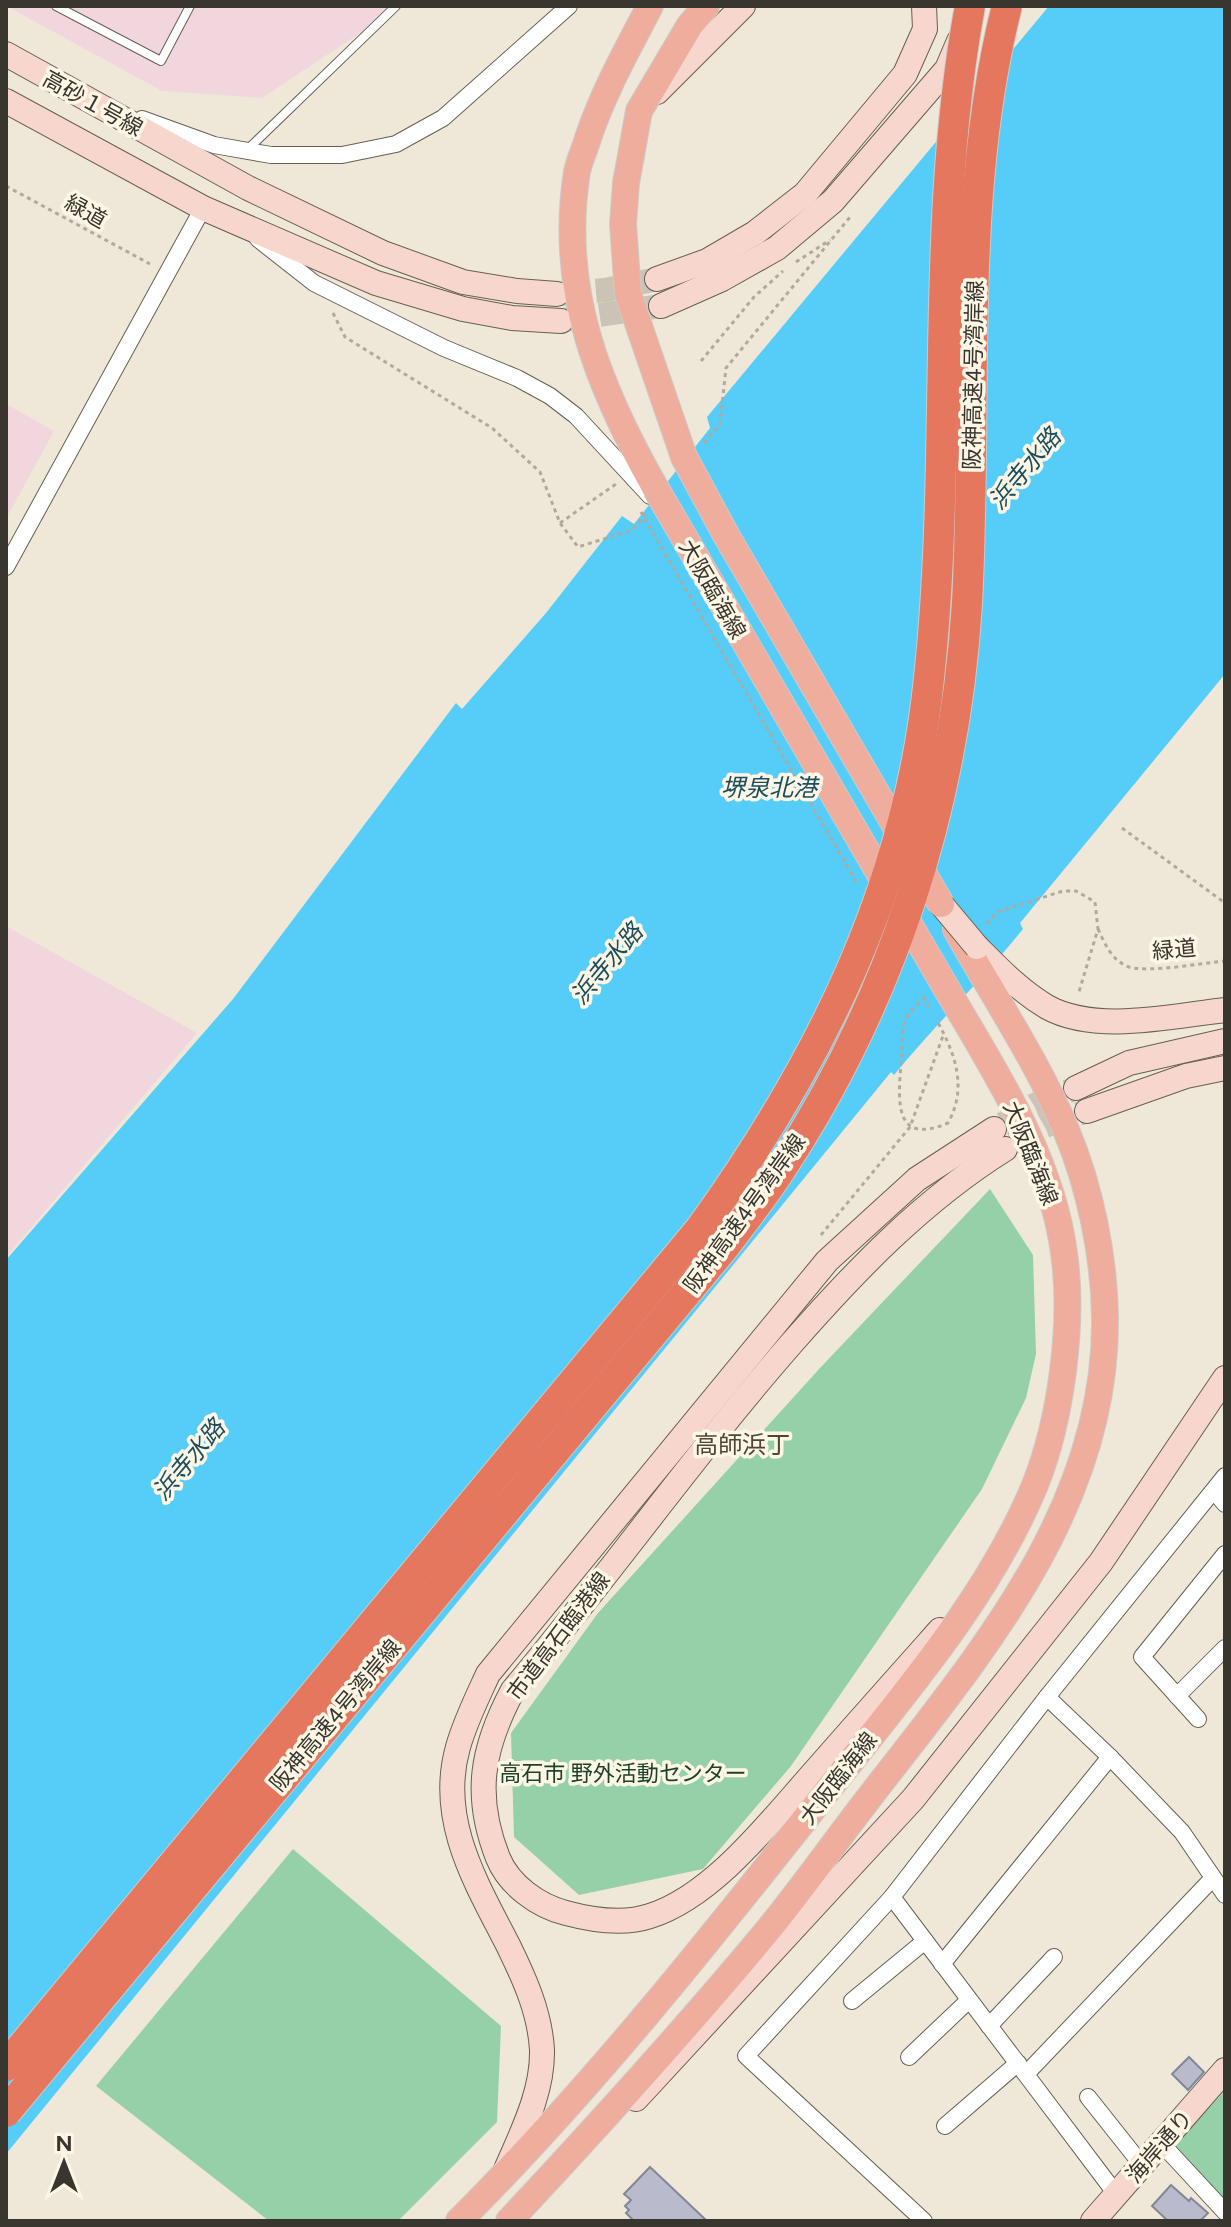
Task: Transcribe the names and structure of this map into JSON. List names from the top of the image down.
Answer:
{
  "streets": {
    "highway": ["阪神高速4号湾岸線"],
    "main road": ["大阪臨海線"],
    "street": ["高砂１号線", "市道高石臨港線", "海岸通り"],
    "path": ["緑道"]
  },
  "crossings": [
    ["大阪臨海線", "市道高石臨港線"]
  ],
  "districts": ["高師浜丁"],
  "water": ["浜寺水路", "堺泉北港"],
  "parks": ["高石市 野外活動センター"],
  "north": "top"
}
